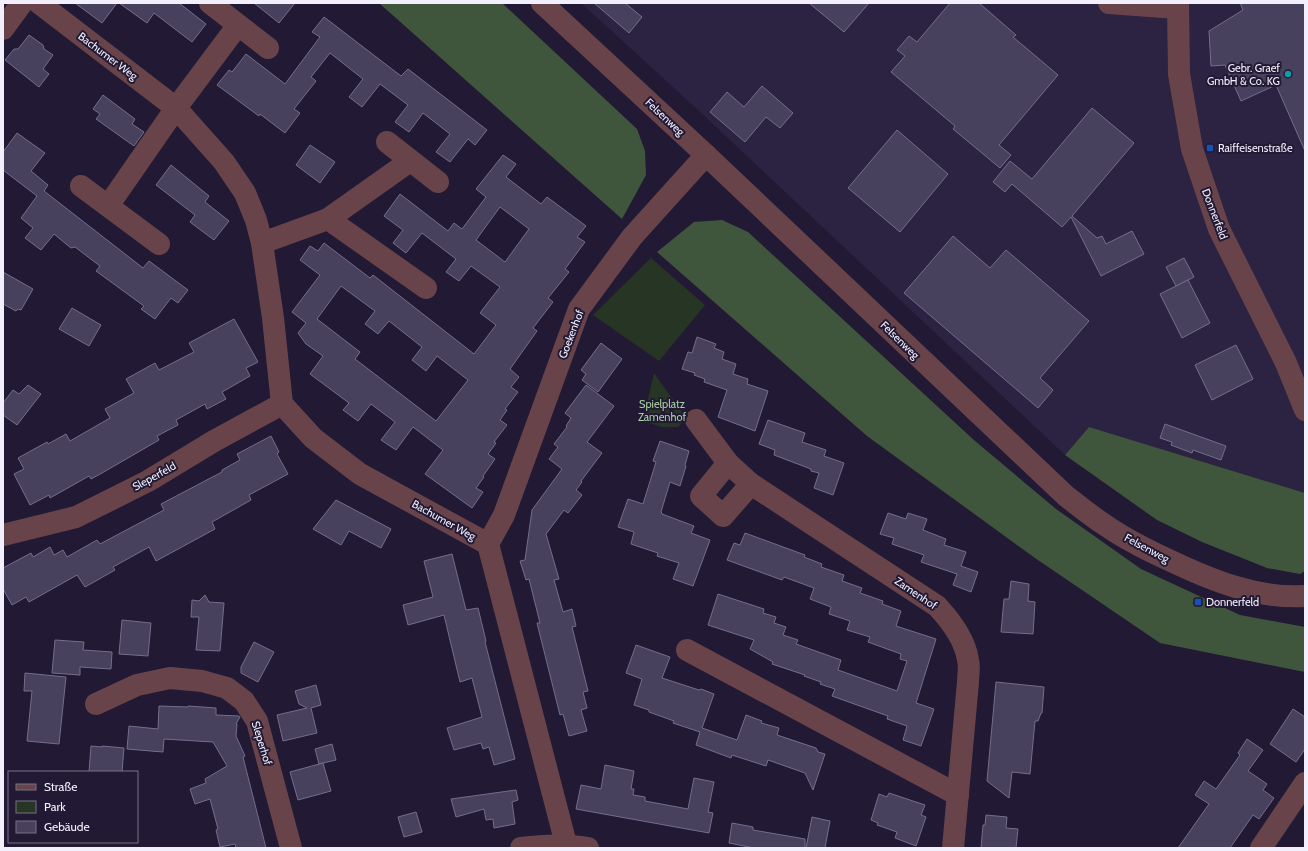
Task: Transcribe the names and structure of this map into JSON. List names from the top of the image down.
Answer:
{
  "streets": {
    "street": [
      "Bachumer Weg",
      "Felsenweg",
      "Donnerfeld",
      "Goekenhof",
      "Sleperfeld",
      "Zamenhof",
      "Sleperhof"
    ]
  },
  "crossings": [
    ["Bachumer Weg", "Goekenhof"],
    ["Bachumer Weg", "Sleperfeld"],
    ["Felsenweg", "Goekenhof"]
  ],
  "parks": ["Spielplatz Zamenhof"],
  "places": {
    "other": ["Gebr. Graef GmbH & Co. KG"],
    "transit": ["Raiffeisenstraße", "Donnerfeld"]
  },
  "legend": ["Straße", "Park", "Gebäude"]
}
